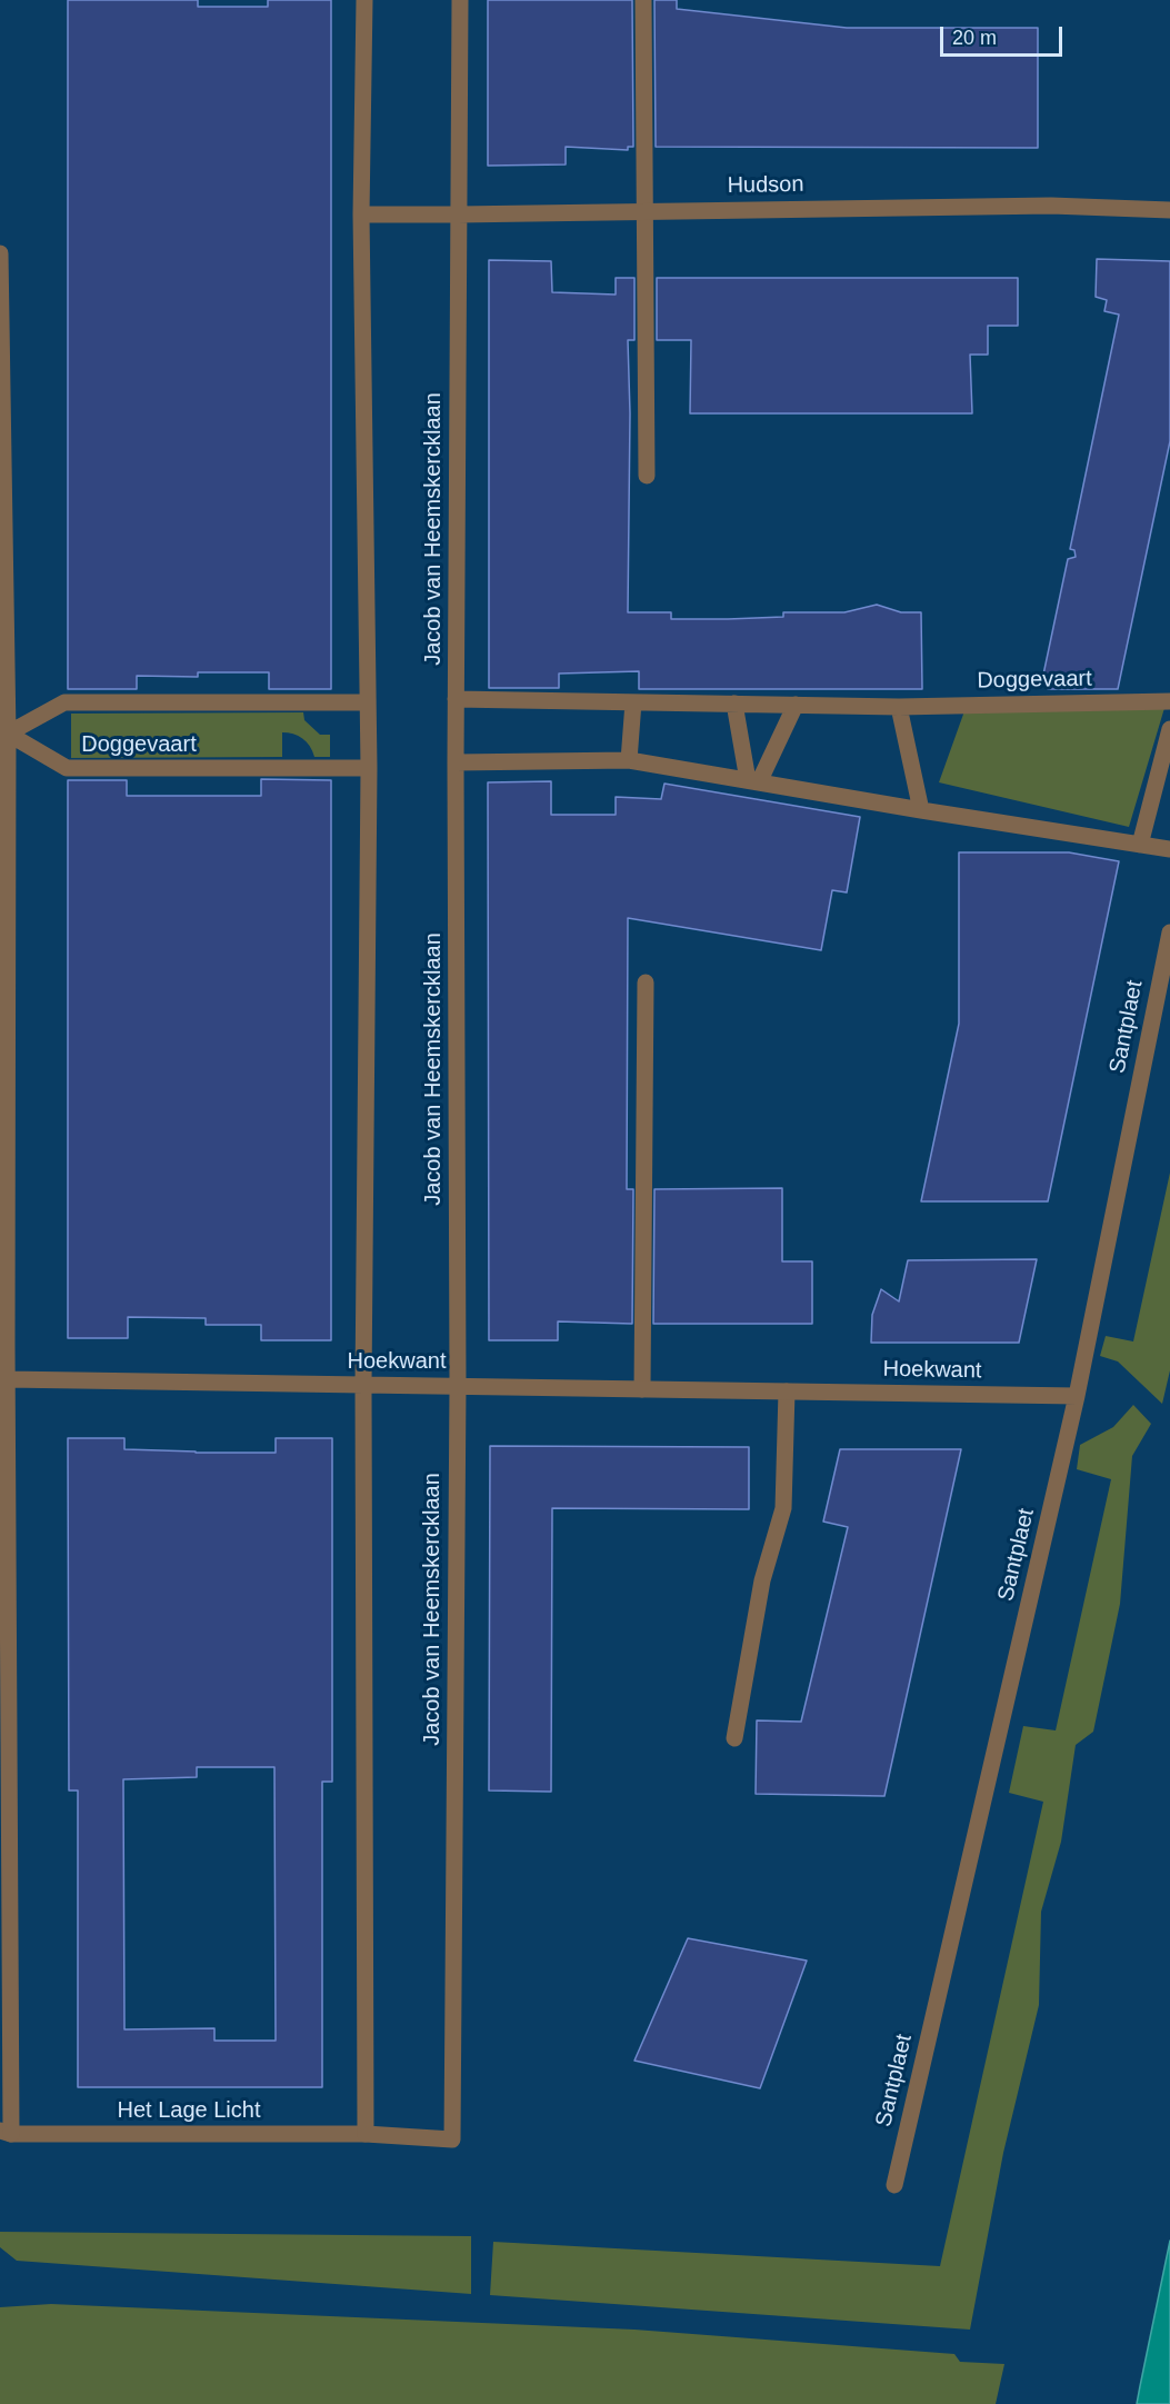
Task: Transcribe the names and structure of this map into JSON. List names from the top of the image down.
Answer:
{
  "streets": {
    "street": [
      "Hudson",
      "Jacob van Heemskercklaan",
      "Doggevaart",
      "Santplaet",
      "Hoekwant",
      "Het Lage Licht"
    ]
  },
  "crossings": [
    ["Hudson", "Jacob van Heemskercklaan"],
    ["Jacob van Heemskercklaan", "Doggevaart"],
    ["Jacob van Heemskercklaan", "Hoekwant"],
    ["Jacob van Heemskercklaan", "Het Lage Licht"],
    ["Doggevaart", "Het Lage Licht"],
    ["Santplaet", "Hoekwant"],
    ["Hoekwant", "Het Lage Licht"]
  ],
  "scale_bar": "20 m"
}
